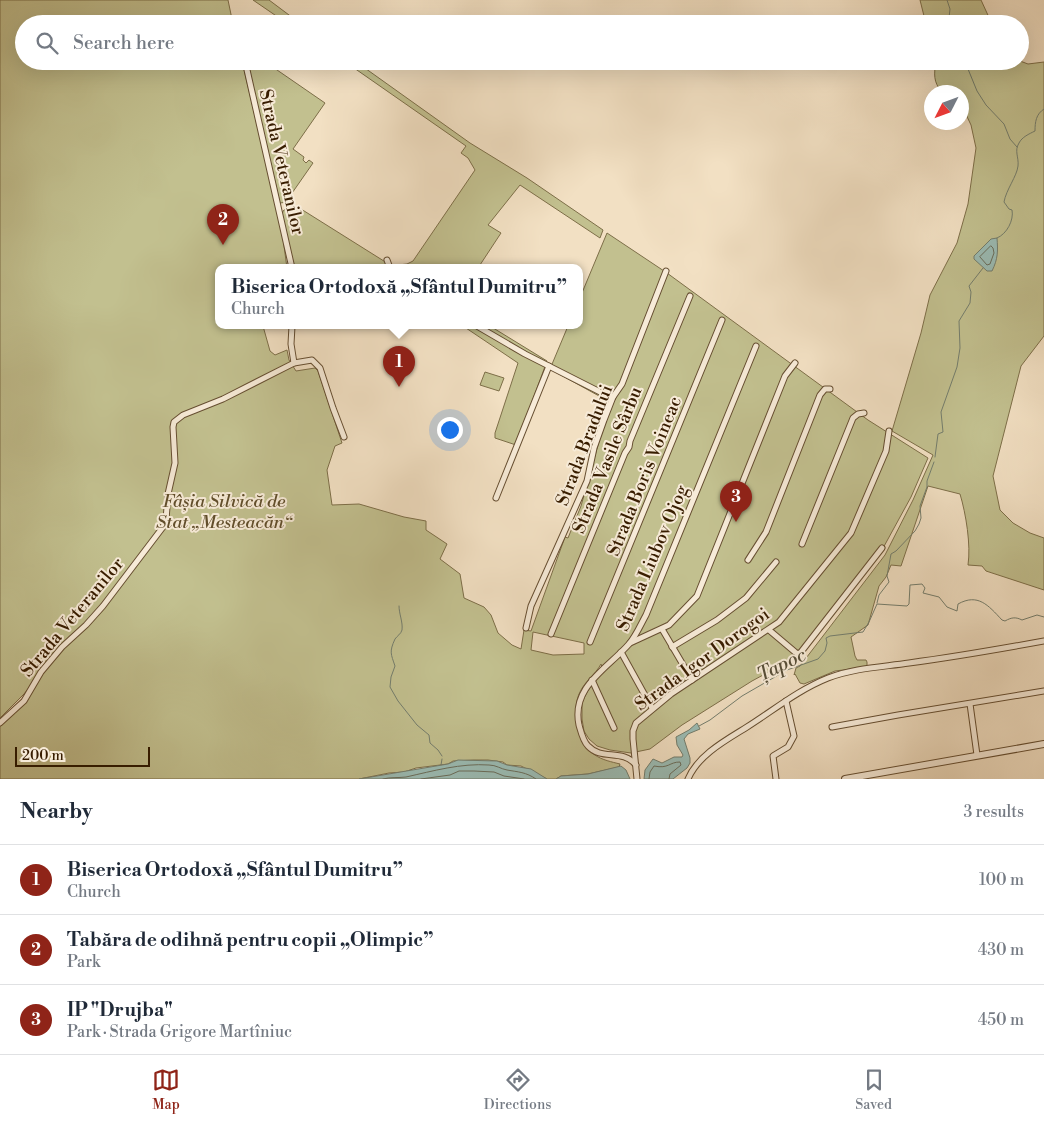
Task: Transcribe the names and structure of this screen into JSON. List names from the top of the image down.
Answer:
{
  "streets": {
    "street": [
      "Strada Veteranilor",
      "Strada Bradului",
      "Strada Vasile Sârbu",
      "Strada Boris Voineac",
      "Strada Liubov Ojog",
      "Strada Igor Dorogoi"
    ]
  },
  "crossings": [
    ["Strada Liubov Ojog", "Strada Igor Dorogoi"]
  ],
  "water": ["Țapoc"],
  "parks": ["Fâșia Silvică de Stat „Mesteacăn“"],
  "scale_bar": "200 m",
  "north": "bottom left",
  "page": {
    "search": "Search here",
    "pins": ["2", "1", "3"],
    "popup": ["Biserica Ortodoxă „Sfântul Dumitru”", "Church"],
    "scale": "200 m",
    "heading": ["Nearby", "3 results"],
    "list": [
      {
        "mark": "1",
        "name": "Biserica Ortodoxă „Sfântul Dumitru”",
        "note": "Church",
        "value": "100 m"
      },
      {
        "mark": "2",
        "name": "Tabăra de odihnă pentru copii „Olimpic”",
        "note": "Park",
        "value": "430 m"
      },
      {
        "mark": "3",
        "name": "IP \"Drujba\"",
        "note": "Park · Strada Grigore Martîniuc",
        "value": "450 m"
      }
    ],
    "nav": ["Map", "Directions", "Saved"]
  }
}
